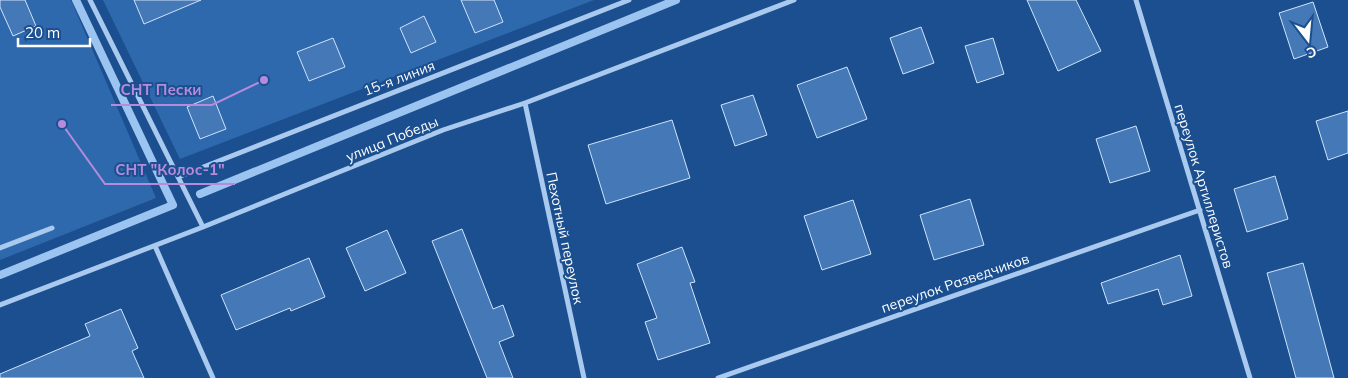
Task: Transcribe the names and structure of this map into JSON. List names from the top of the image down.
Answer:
{
  "streets": {
    "street": [
      "15-я линия",
      "улица Победы",
      "переулок Артиллеристов",
      "Пехотный переулок",
      "переулок Разведчиков"
    ]
  },
  "crossings": [
    ["улица Победы", "Пехотный переулок"],
    ["переулок Артиллеристов", "переулок Разведчиков"]
  ],
  "places": ["СНТ Пески", "СНТ \"Колос-1\""],
  "scale_bar": "20 m",
  "north": "bottom"
}
